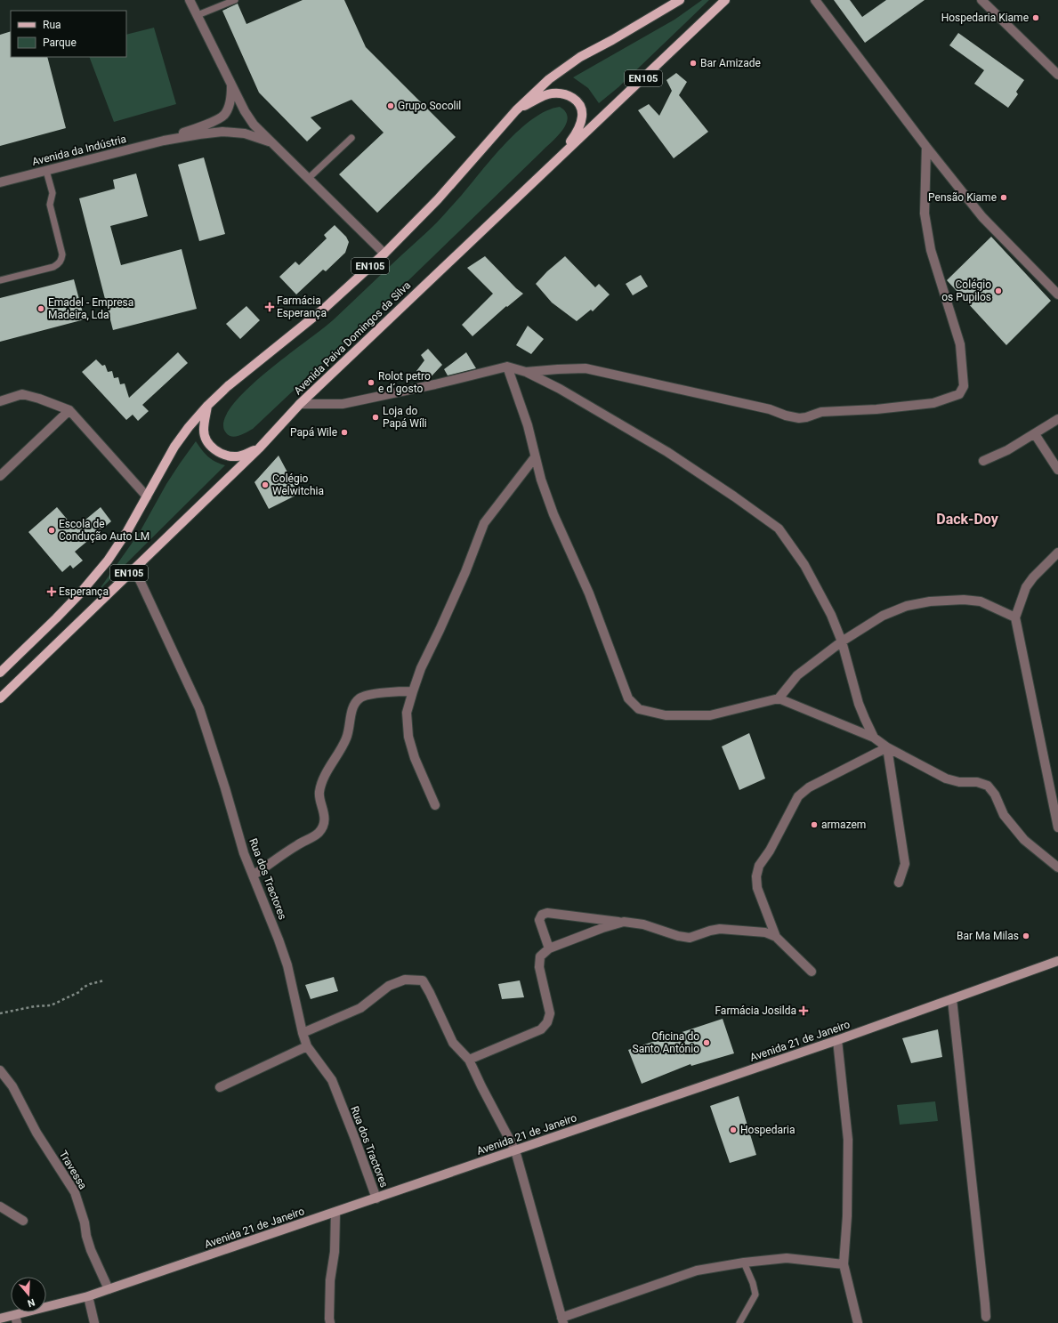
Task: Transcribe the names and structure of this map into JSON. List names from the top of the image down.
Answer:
{
  "streets": {
    "main road": ["EN105", "Avenida Paiva Domingos da Silva", "Avenida 21 de Janeiro"],
    "street": ["Avenida da Indústria", "Rua dos Tractores", "Travessa"]
  },
  "crossings": [
    ["Avenida Paiva Domingos da Silva", "Rua dos Tractores"],
    ["Rua dos Tractores", "Avenida 21 de Janeiro"],
    ["Avenida 21 de Janeiro", "Travessa"]
  ],
  "districts": ["Dack-Doy"],
  "places": {
    "other": [
      "Hospedaria Kiame",
      "Bar Amizade",
      "Grupo Socolil",
      "Pensão Kiame",
      "Colégio os Pupilos",
      "Emadel - Empresa Madeira, Lda",
      "Rolot petro e d´gosto",
      "Loja do Papá Wíli",
      "Papá Wile",
      "Colégio Welwitchia",
      "Escola de Condução Auto LM",
      "armazem",
      "Bar Ma Milas",
      "Oficina do Santo António",
      "Hospedaria"
    ],
    "health": ["Farmácia Esperança", "Esperança", "Farmácia Josilda"]
  },
  "legend": ["Rua", "Parque"],
  "north": "bottom"
}
